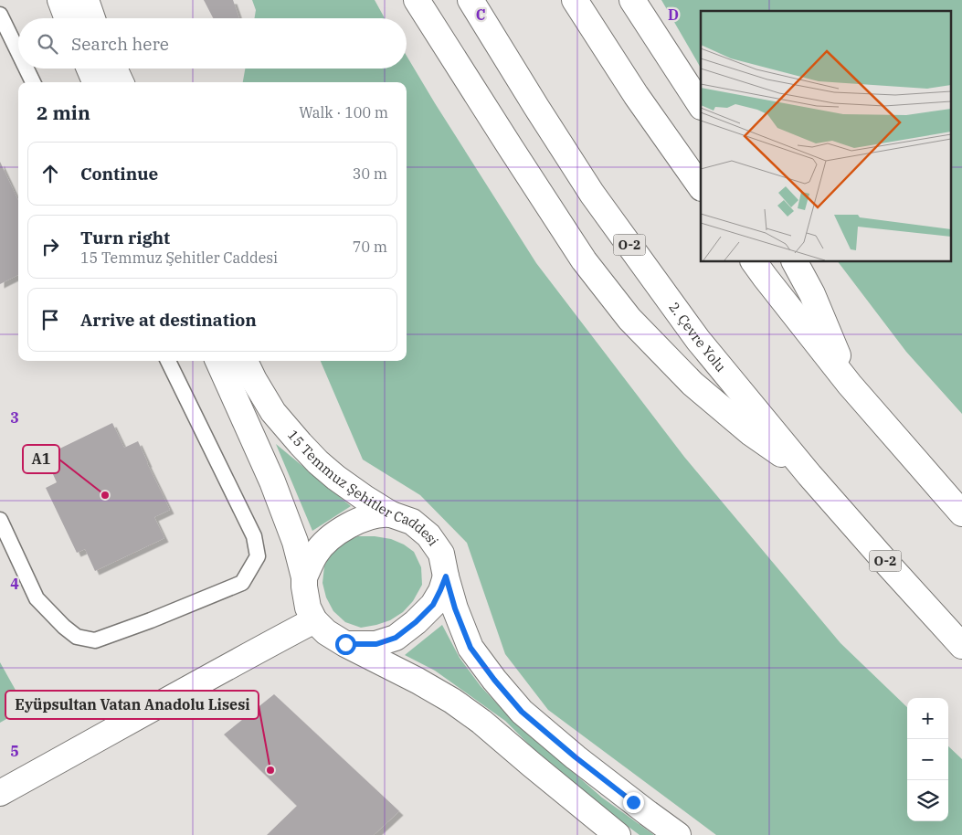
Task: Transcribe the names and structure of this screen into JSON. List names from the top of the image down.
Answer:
{
  "streets": {
    "main road": ["O-2", "2. Çevre Yolu", "15 Temmuz Şehitler Caddesi"]
  },
  "places": ["A1", "Eyüpsultan Vatan Anadolu Lisesi"],
  "page": {
    "search": "Search here",
    "heading": ["2 min", "Walk · 100 m"],
    "list": [
      ["Continue", "30 m"],
      ["Turn right", "15 Temmuz Şehitler Caddesi", "70 m"],
      "Arrive at destination"
    ],
    "map_buttons": ["+", "−"]
  },
  "grid": {
    "columns": ["C", "D"],
    "rows": ["3", "4", "5"]
  }
}
